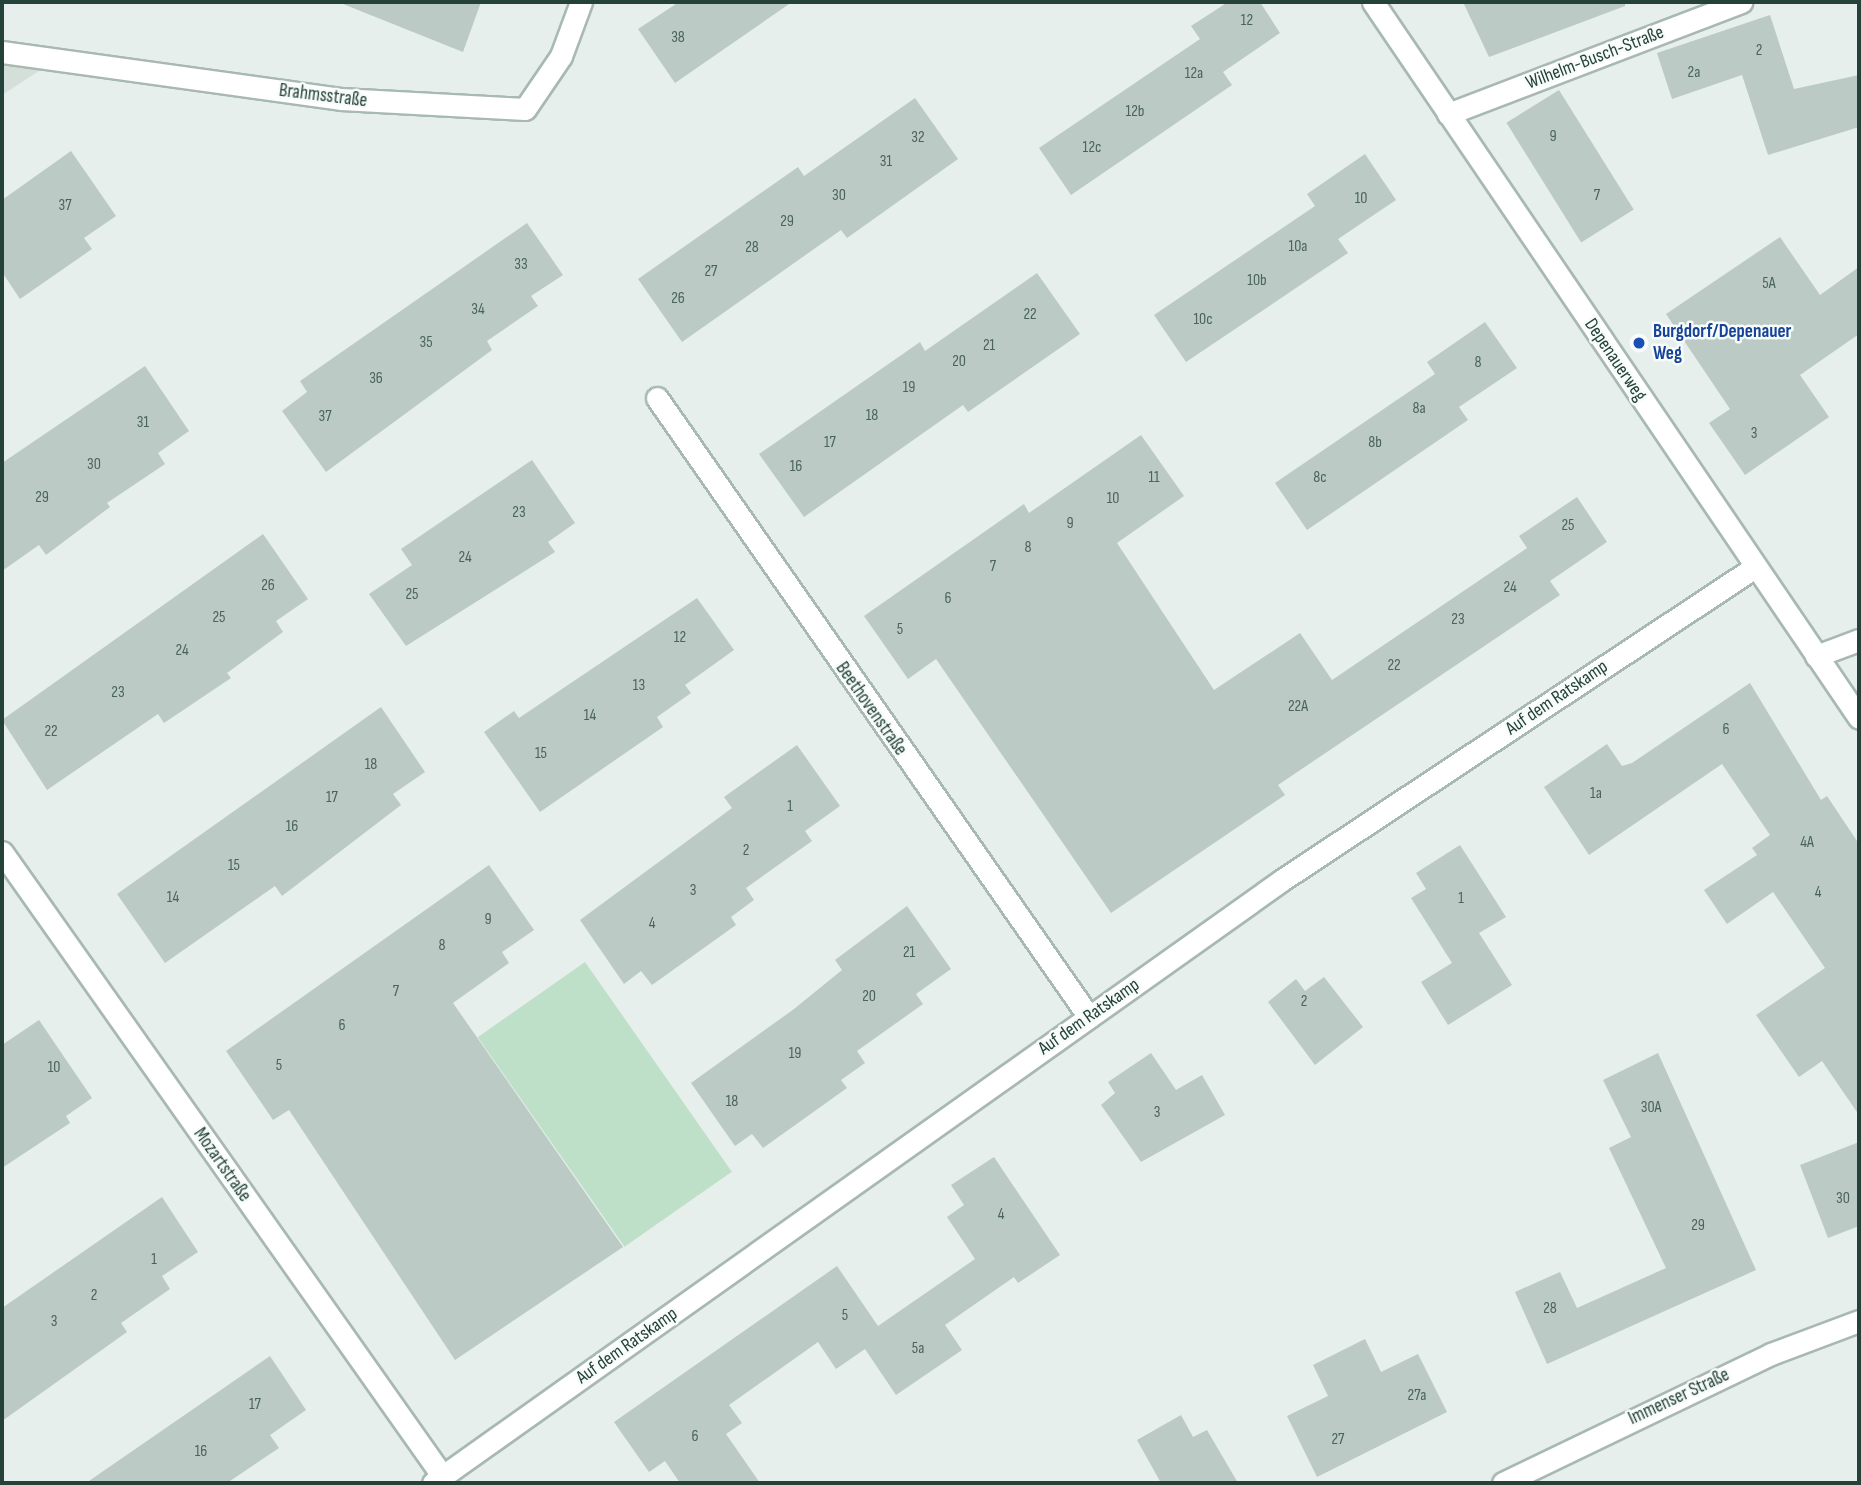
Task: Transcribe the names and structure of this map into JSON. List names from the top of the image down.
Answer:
{
  "streets": {
    "street": [
      "Wilhelm-Busch-Straße",
      "Brahmsstraße",
      "Depenauerweg",
      "Auf dem Ratskamp",
      "Beethovenstraße",
      "Mozartstraße",
      "Immenser Straße"
    ]
  },
  "crossings": [
    ["Wilhelm-Busch-Straße", "Depenauerweg"],
    ["Depenauerweg", "Auf dem Ratskamp"],
    ["Auf dem Ratskamp", "Beethovenstraße"],
    ["Auf dem Ratskamp", "Mozartstraße"]
  ],
  "places": ["Burgdorf/Depenauer Weg"],
  "house_numbers": [
    "12",
    "38",
    "2",
    "2a",
    "12a",
    "12b",
    "9",
    "32",
    "12c",
    "31",
    "30",
    "7",
    "10",
    "37",
    "29",
    "10a",
    "28",
    "33",
    "27",
    "10b",
    "5A",
    "26",
    "34",
    "22",
    "10c",
    "35",
    "21",
    "20",
    "8",
    "36",
    "19",
    "8a",
    "18",
    "37",
    "31",
    "3",
    "17",
    "8b",
    "30",
    "16",
    "11",
    "8c",
    "29",
    "10",
    "23",
    "9",
    "25",
    "8",
    "24",
    "7",
    "26",
    "24",
    "25",
    "6",
    "25",
    "23",
    "5",
    "12",
    "24",
    "22",
    "13",
    "23",
    "22A",
    "14",
    "6",
    "22",
    "15",
    "18",
    "1a",
    "17",
    "1",
    "16",
    "4A",
    "2",
    "15",
    "3",
    "4",
    "14",
    "1",
    "9",
    "4",
    "8",
    "21",
    "7",
    "20",
    "2",
    "6",
    "19",
    "5",
    "10",
    "18",
    "30A",
    "3",
    "30",
    "4",
    "29",
    "1",
    "2",
    "28",
    "5",
    "3",
    "5a",
    "27a",
    "17",
    "6",
    "27",
    "16"
  ]
}
